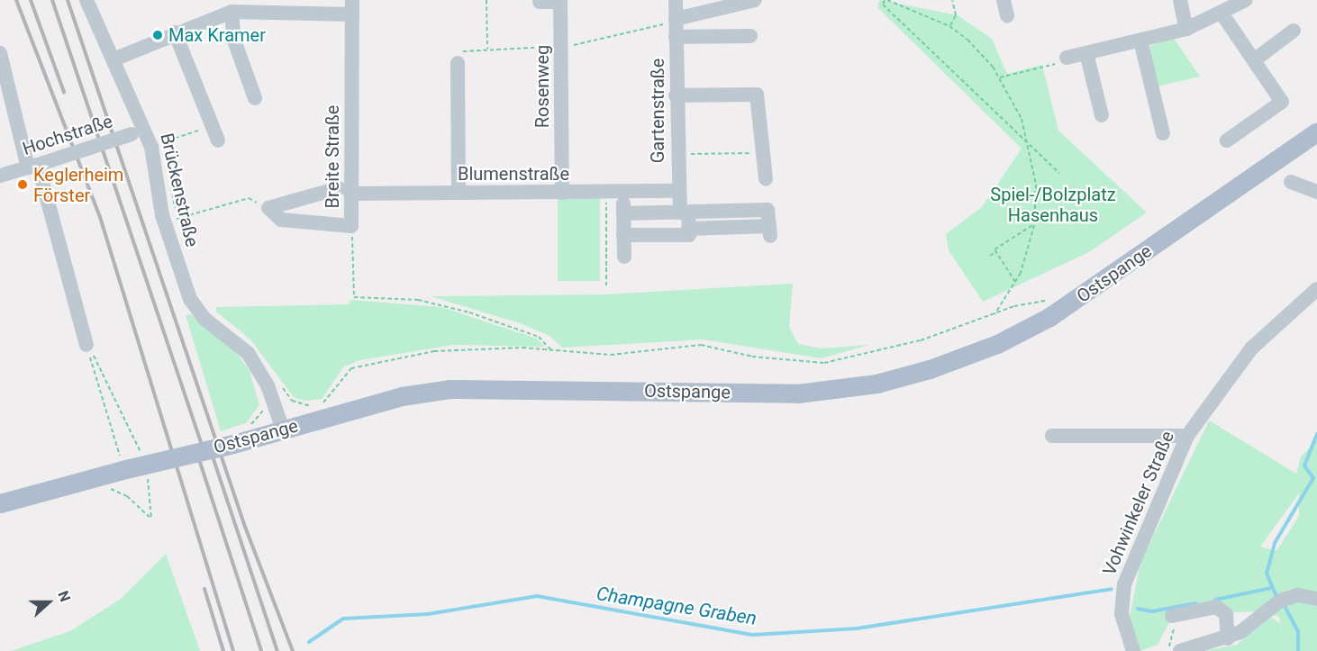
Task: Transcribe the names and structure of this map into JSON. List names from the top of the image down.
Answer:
{
  "streets": {
    "main road": ["Ostspange"],
    "street": [
      "Rosenweg",
      "Gartenstraße",
      "Hochstraße",
      "Breite Straße",
      "Blumenstraße",
      "Brückenstraße",
      "Vohwinkeler Straße"
    ]
  },
  "crossings": [
    ["Rosenweg", "Blumenstraße"],
    ["Gartenstraße", "Blumenstraße"],
    ["Hochstraße", "Brückenstraße"],
    ["Breite Straße", "Blumenstraße"],
    ["Brückenstraße", "Ostspange"]
  ],
  "water": ["Champagne Graben"],
  "parks": ["Spiel-/Bolzplatz Hasenhaus"],
  "places": ["Max Kramer", "Keglerheim Förster"],
  "north": "right"
}
